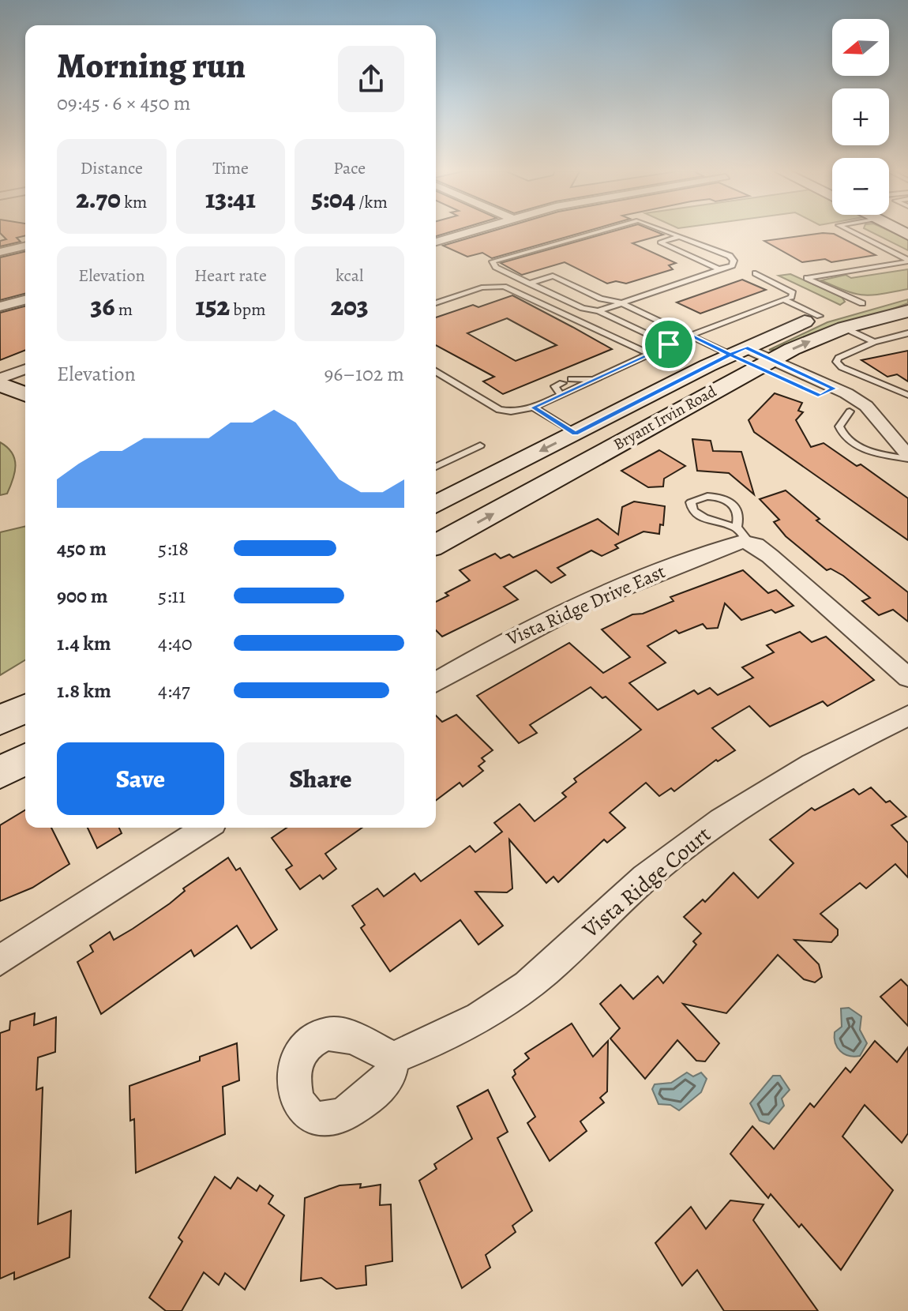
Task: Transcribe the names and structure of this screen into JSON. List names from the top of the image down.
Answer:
{
  "streets": {
    "main road": ["Bryant Irvin Road"],
    "street": ["Vista Ridge Drive East", "Vista Ridge Court"]
  },
  "north": "left",
  "page": {
    "map_buttons": ["+", "−"],
    "heading": ["Morning run", "09:45 · 6 × 450 m"],
    "stats": [
      ["Distance", "2.70 km"],
      ["Time", "13:41"],
      ["Pace", "5:04 /km"],
      ["Elevation", "36 m"],
      ["Heart rate", "152 bpm"],
      ["kcal", "203"]
    ],
    "chart": ["Elevation", "96–102 m"],
    "list": [
      {
        "name": "450 m",
        "note": "5:18"
      },
      {
        "name": "900 m",
        "note": "5:11"
      },
      {
        "name": "1.4 km",
        "note": "4:40"
      },
      {
        "name": "1.8 km",
        "note": "4:47"
      }
    ],
    "buttons": ["Save", "Share"]
  }
}
